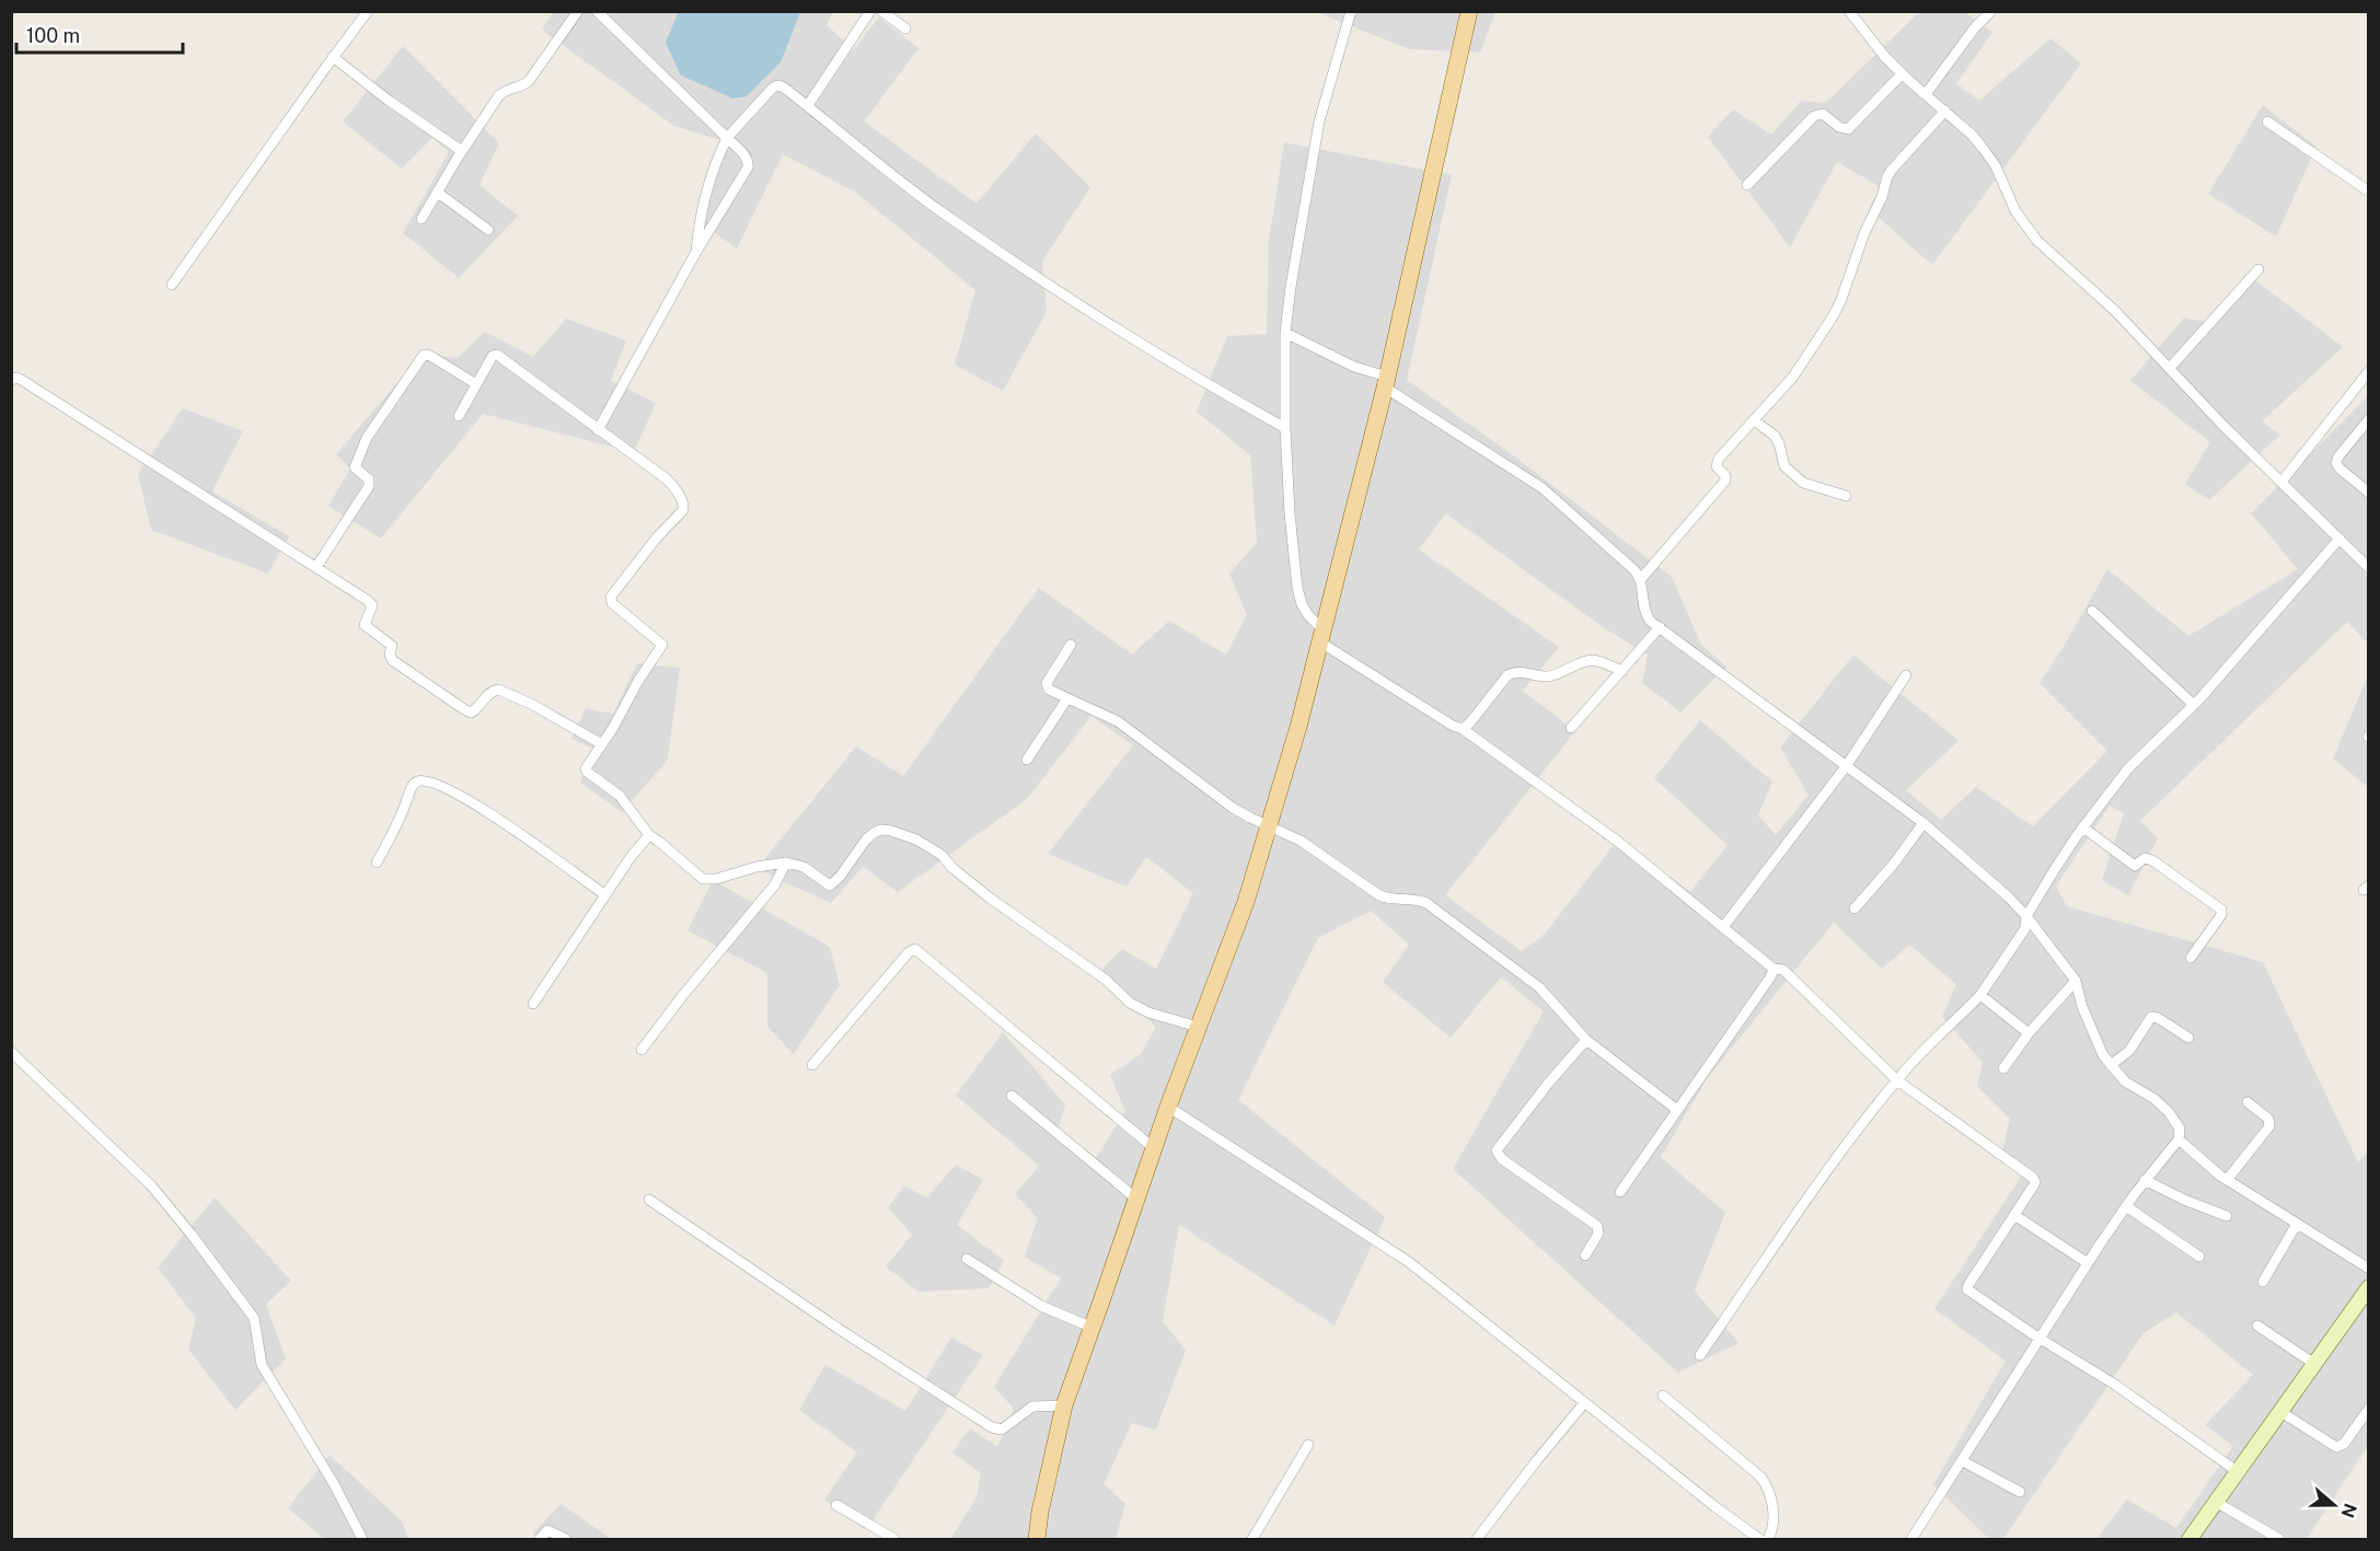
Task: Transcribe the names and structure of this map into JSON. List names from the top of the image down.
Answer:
{
  "scale_bar": "100 m",
  "north": "right"
}
